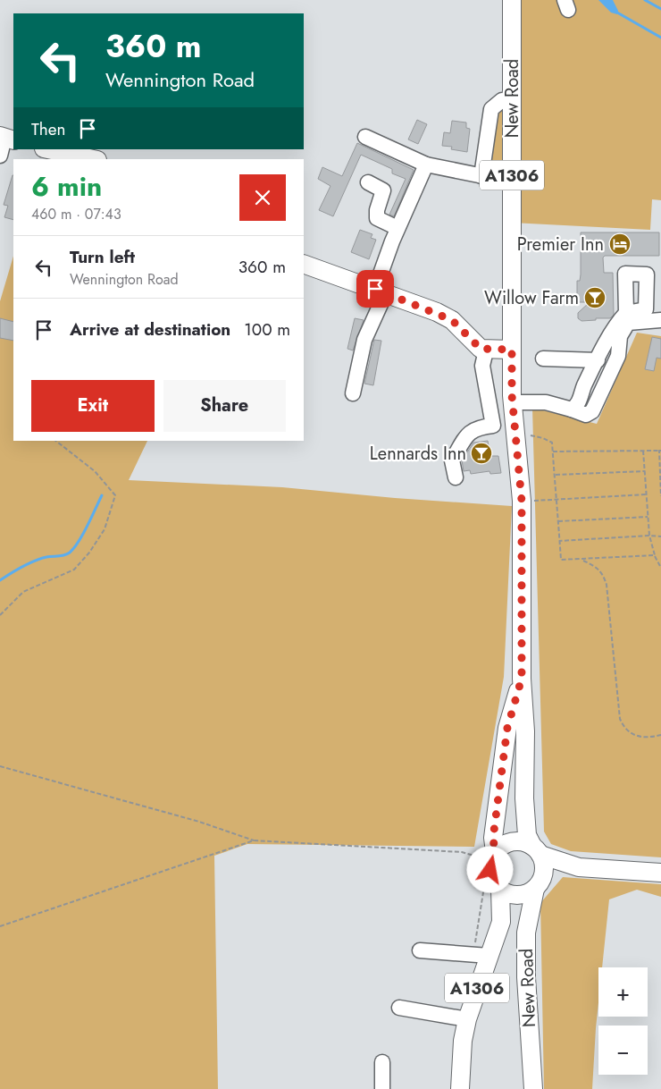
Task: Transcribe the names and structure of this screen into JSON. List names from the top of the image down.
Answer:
{
  "streets": {
    "main road": ["New Road", "A1306"]
  },
  "places": {
    "hotel": ["Premier Inn"],
    "bar": ["Willow Farm", "Lennards Inn"]
  },
  "page": {
    "turn": ["360 m", "Wennington Road"],
    "then": "Then",
    "heading": ["6 min", "460 m · 07:43"],
    "list": [
      {
        "name": "Turn left",
        "note": "Wennington Road",
        "value": "360 m"
      },
      {
        "name": "Arrive at destination",
        "value": "100 m"
      }
    ],
    "buttons": ["Exit", "Share"],
    "map_buttons": ["+", "−"]
  }
}
